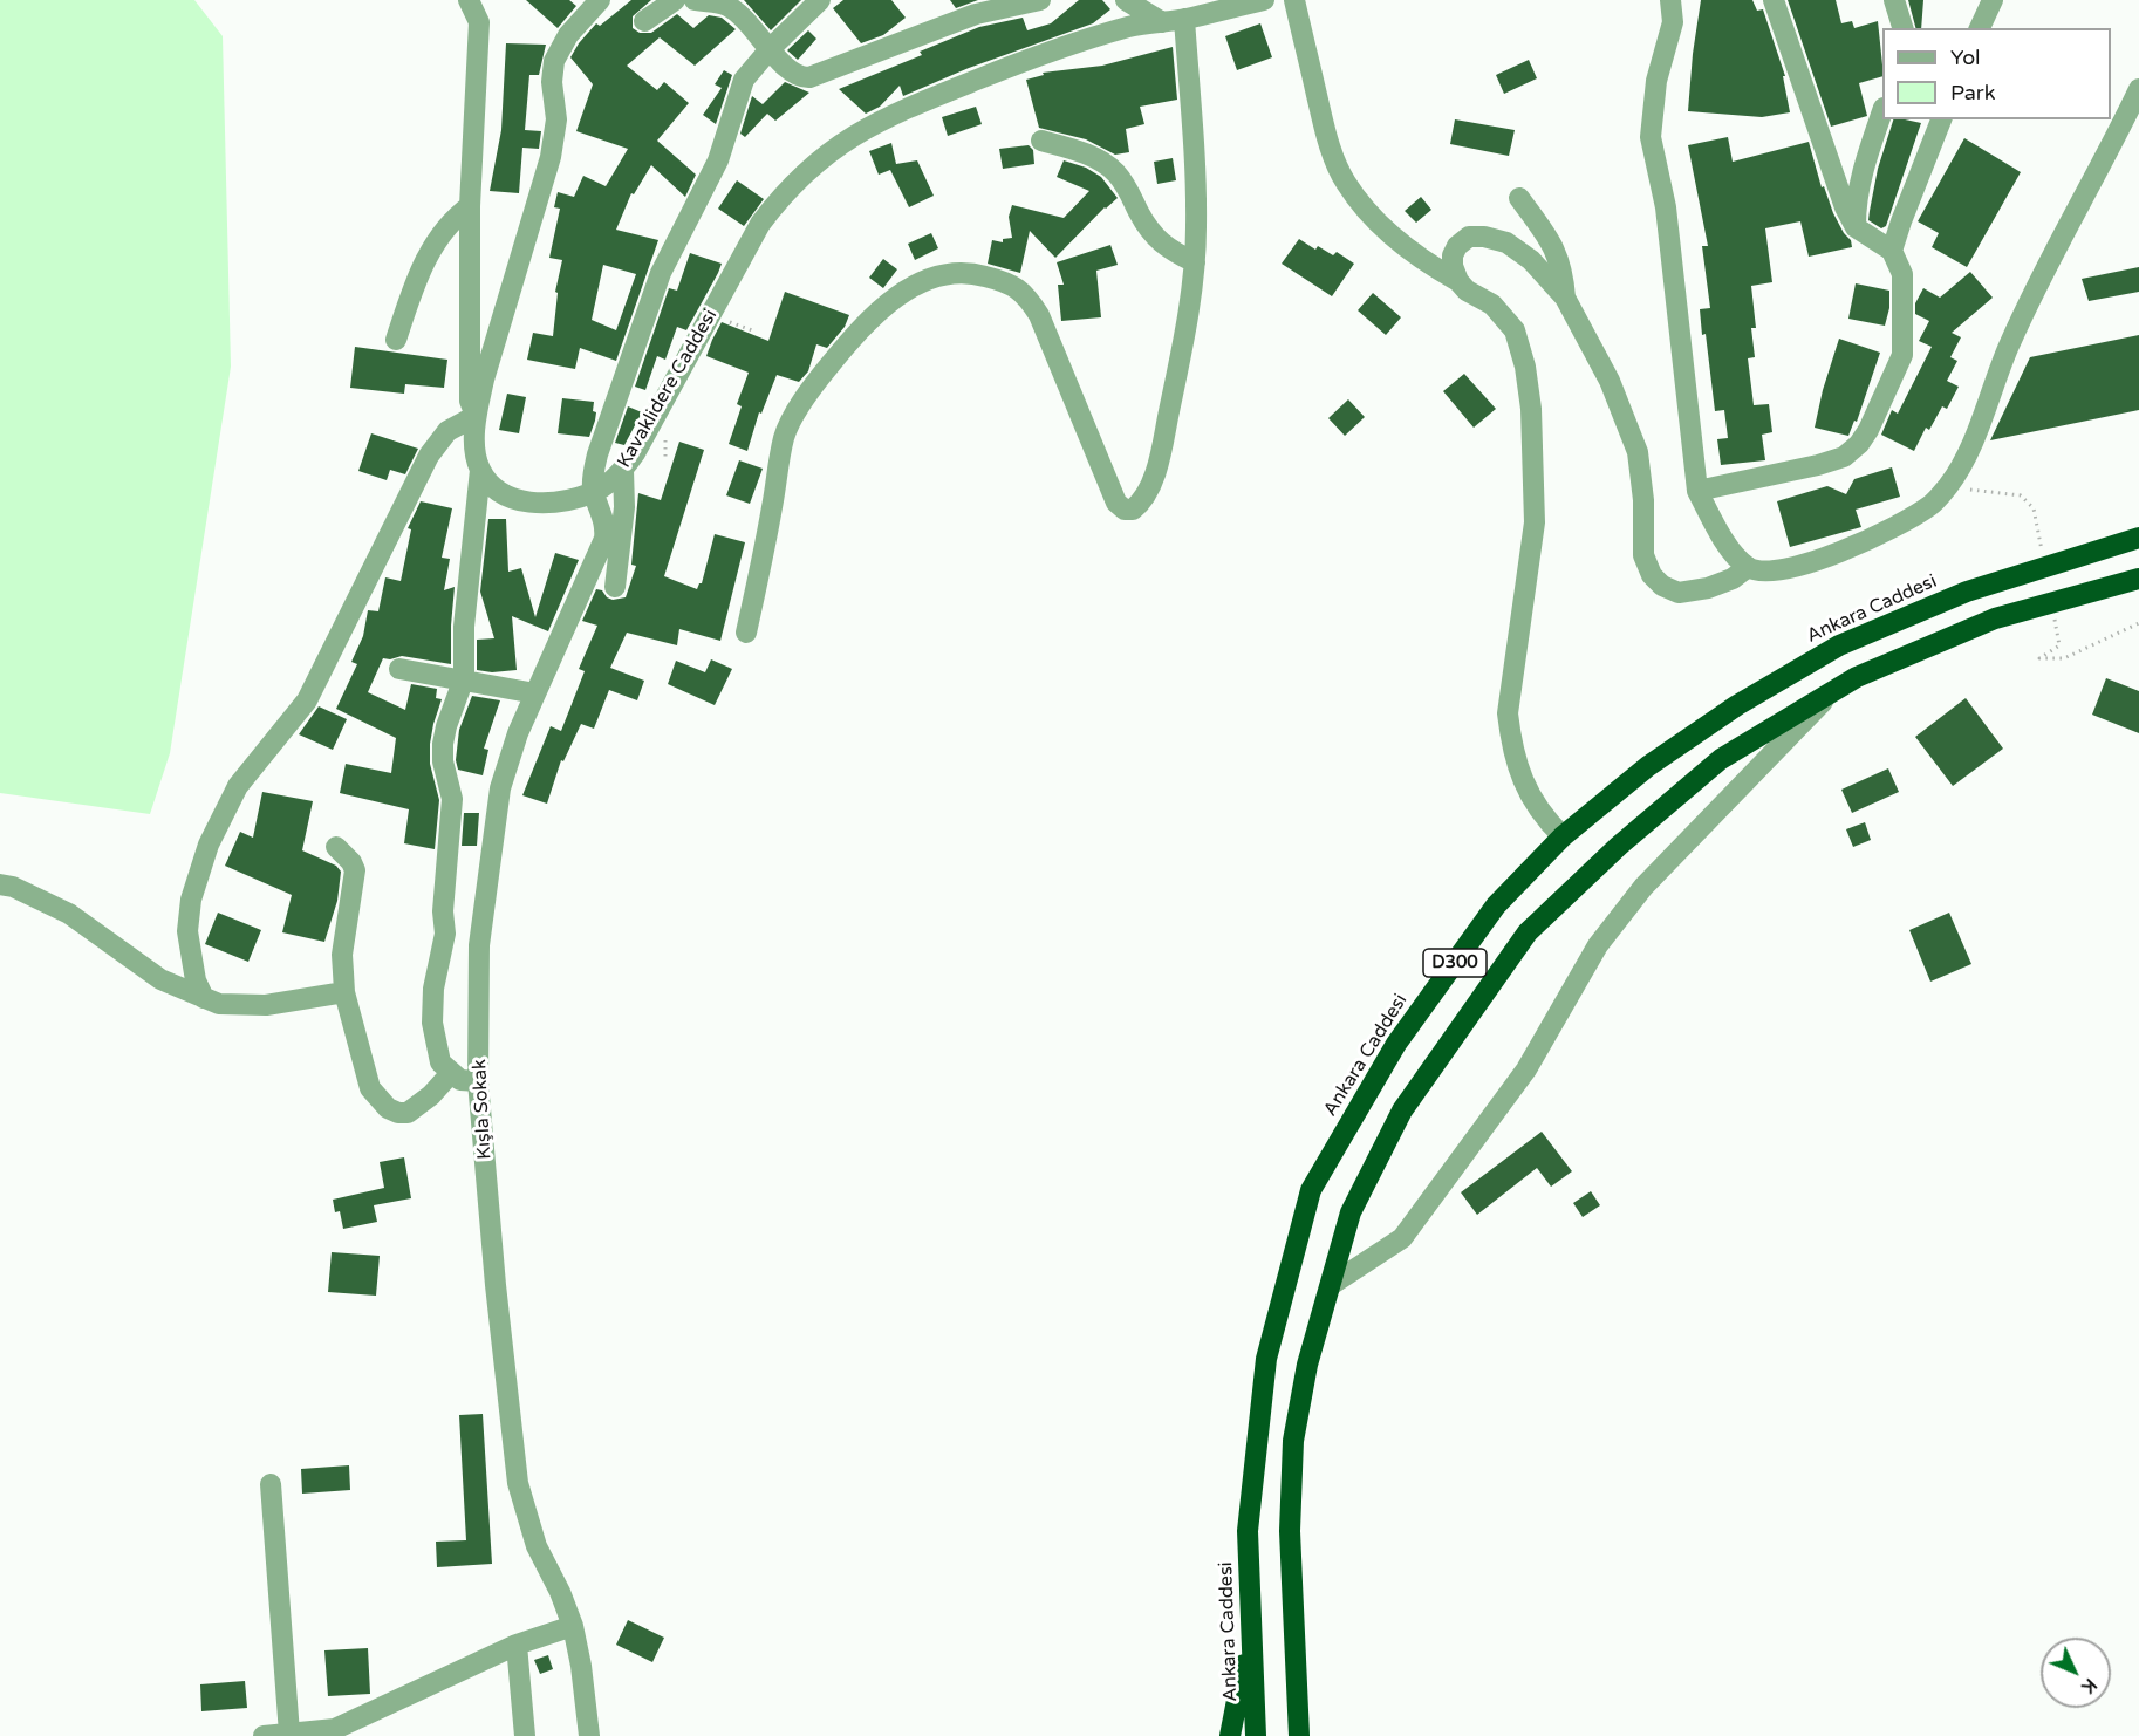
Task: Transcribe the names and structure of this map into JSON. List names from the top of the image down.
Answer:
{
  "streets": {
    "highway": ["Ankara Caddesi", "D300"],
    "street": ["Kavaklidere Caddesi", "Kışla Sokak"]
  },
  "crossings": [
    ["Kavaklidere Caddesi", "Kışla Sokak"]
  ],
  "legend": ["Yol", "Park"],
  "north": "bottom right"
}
